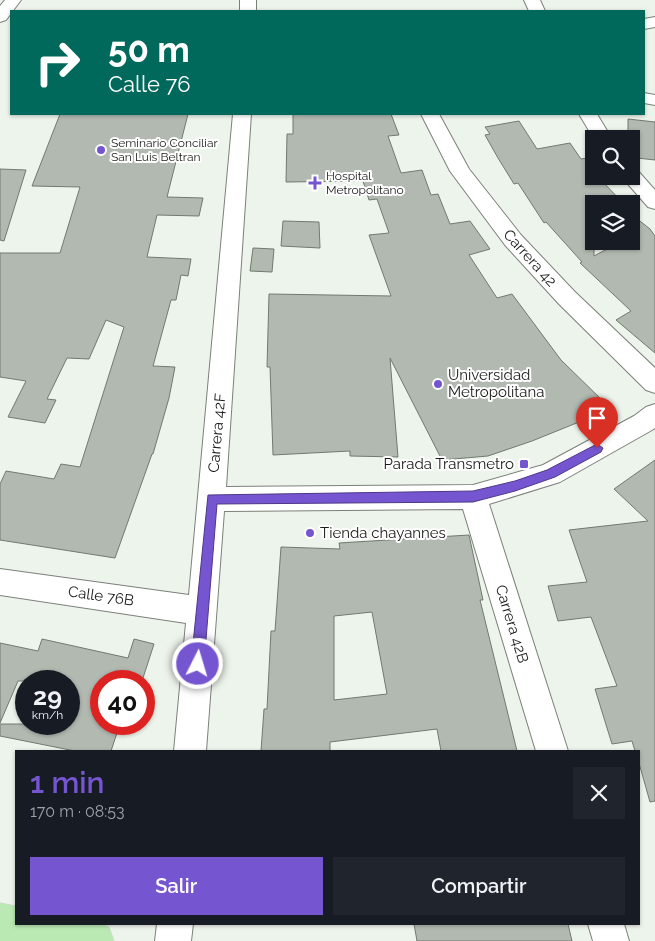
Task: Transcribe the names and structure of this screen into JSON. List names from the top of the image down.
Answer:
{
  "streets": {
    "street": [
      "Carrera 42",
      "Carrera 42F",
      "Calle 76B",
      "Carrera 42B"
    ]
  },
  "crossings": [
    ["Carrera 42F", "Calle 76B"]
  ],
  "places": {
    "other": ["Seminario Conciliar San Luis Beltran", "Universidad Metropolitana", "Tienda chayannes"],
    "health": ["Hospital Metropolitano"],
    "transit": ["Parada Transmetro"]
  },
  "page": {
    "turn": ["50 m", "Calle 76"],
    "speed": "29 km/h",
    "limit": "40",
    "heading": ["1 min", "170 m · 08:53"],
    "buttons": ["Salir", "Compartir"]
  }
}
